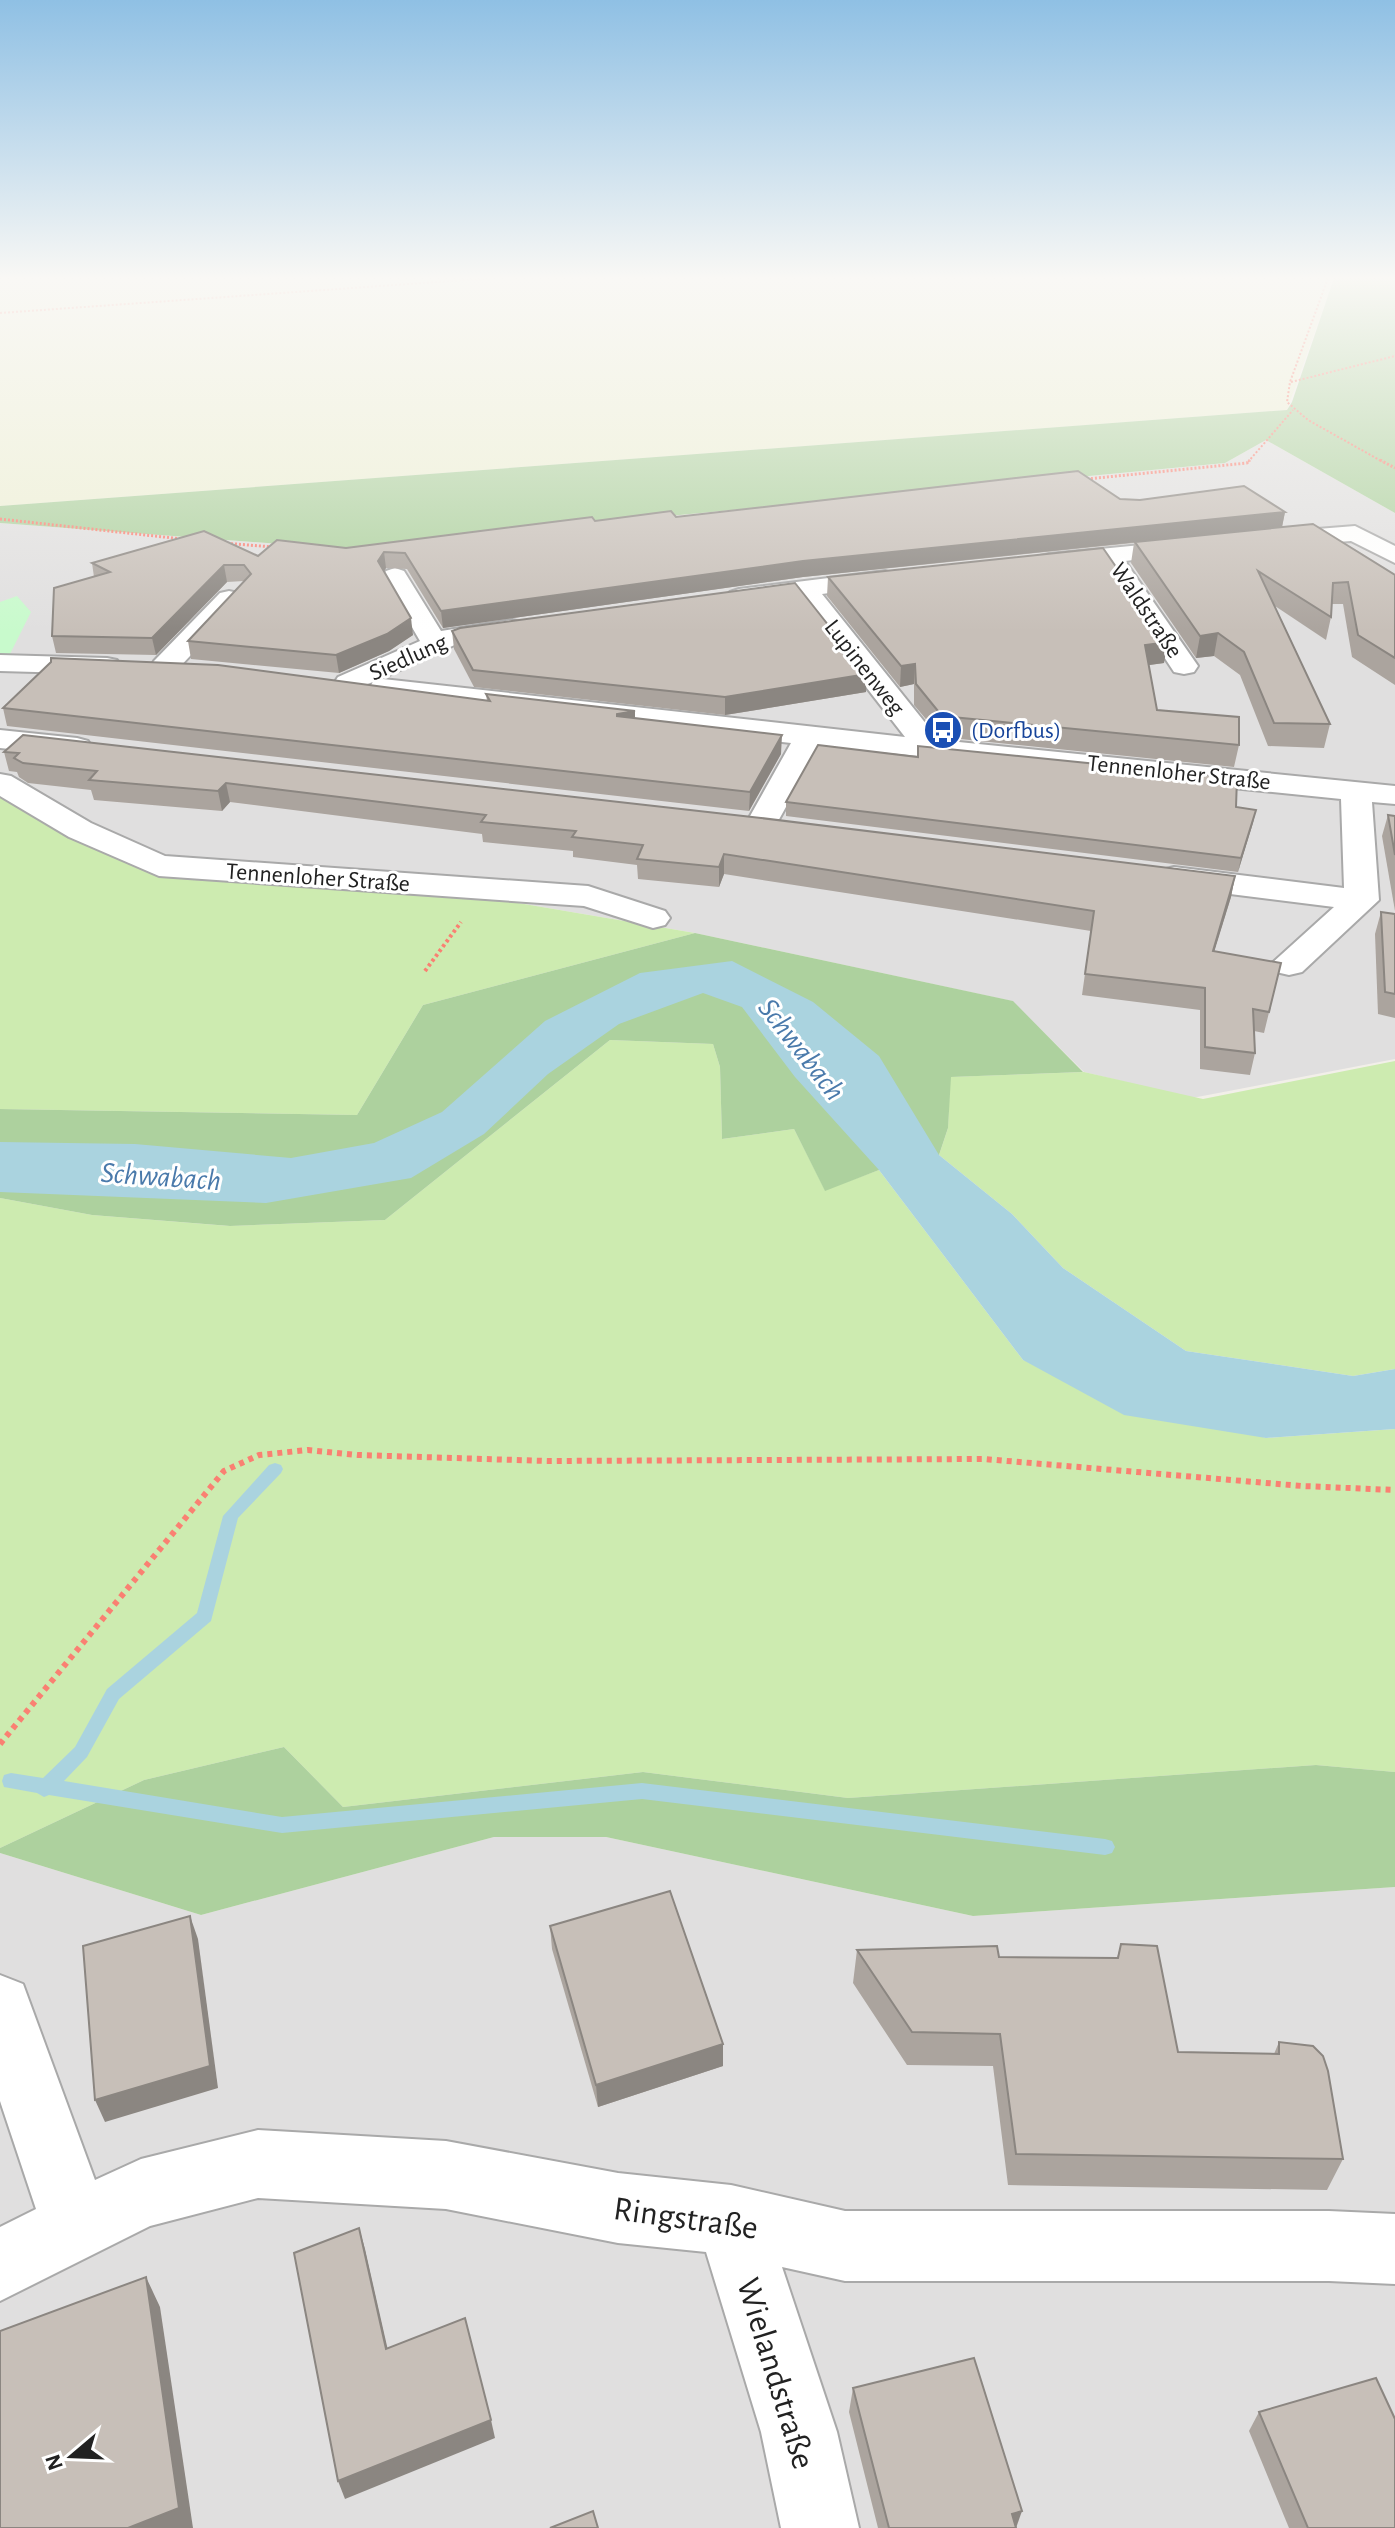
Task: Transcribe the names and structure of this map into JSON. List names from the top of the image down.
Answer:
{
  "streets": {
    "street": [
      "Waldstraße",
      "Siedlung",
      "Lupinenweg",
      "Tennenloher Straße",
      "Ringstraße",
      "Wielandstraße"
    ]
  },
  "crossings": [
    ["Siedlung", "Tennenloher Straße"],
    ["Lupinenweg", "Tennenloher Straße"],
    ["Ringstraße", "Wielandstraße"]
  ],
  "water": ["Schwabach"],
  "places": {
    "bus stop": ["(Dorfbus)"]
  },
  "north": "left"
}
